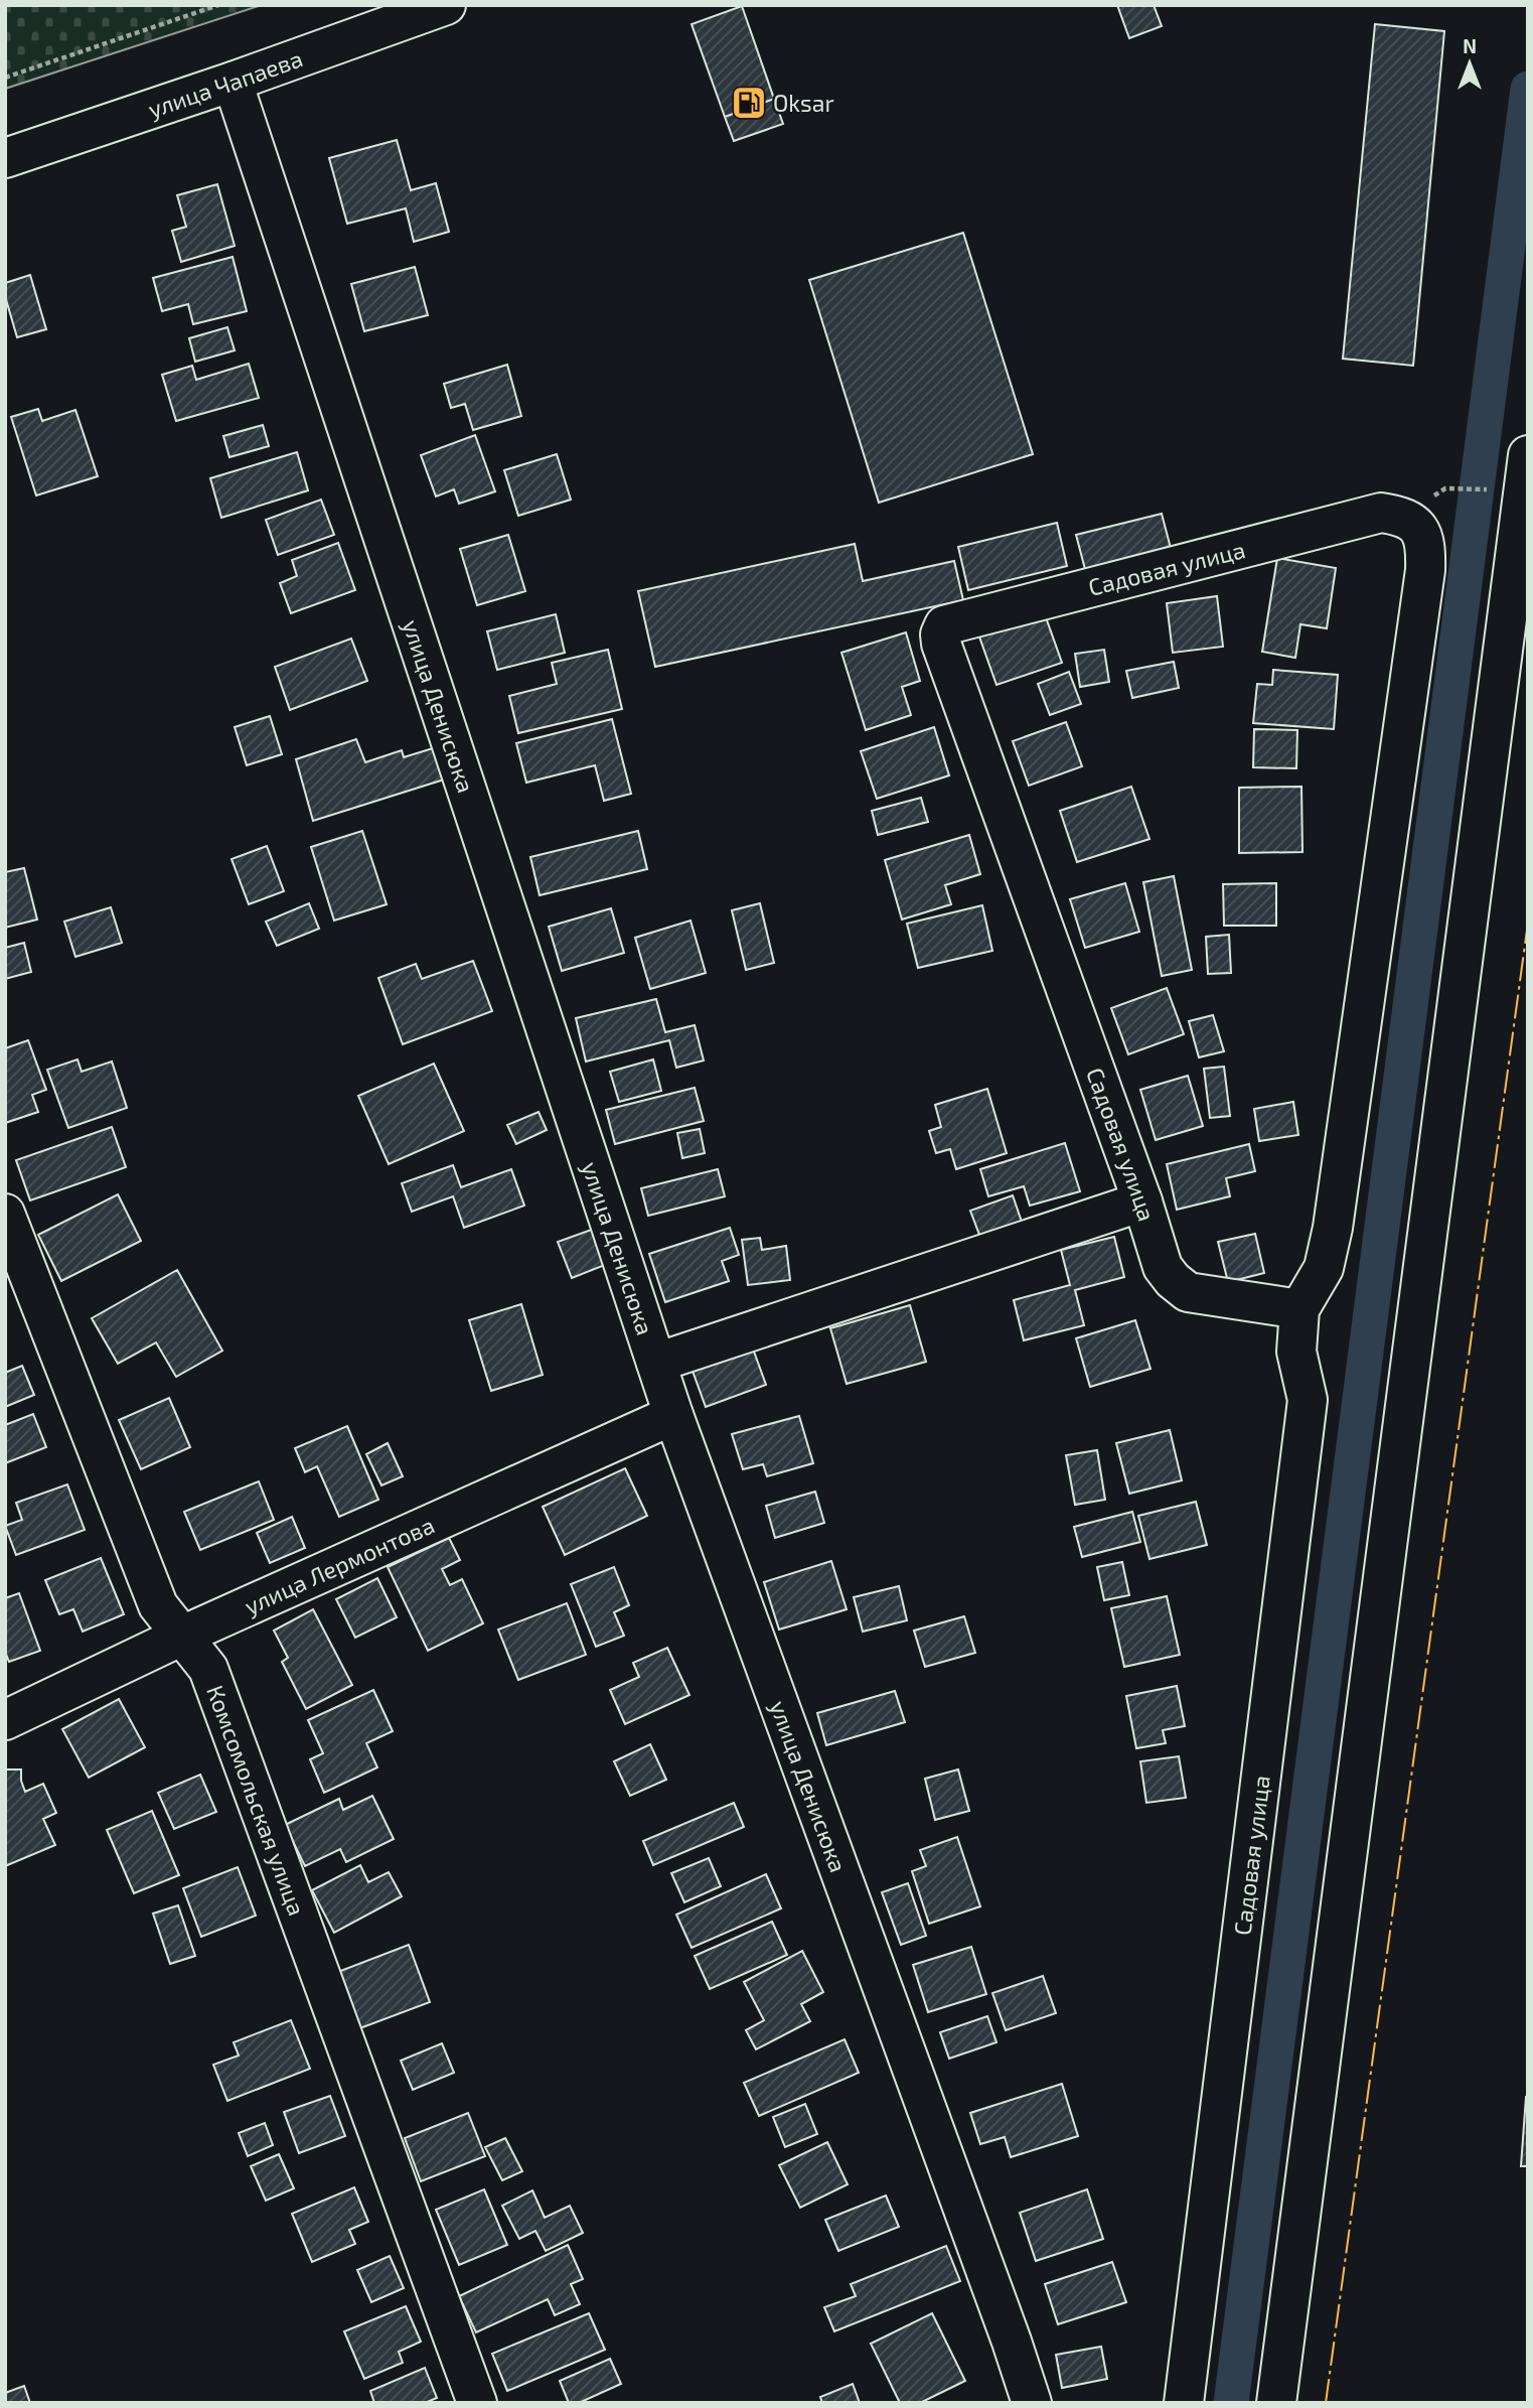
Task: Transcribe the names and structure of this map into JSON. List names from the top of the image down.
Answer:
{
  "streets": {
    "street": [
      "улица Чапаева",
      "Садовая улица",
      "улица Денисюка",
      "улица Лермонтова",
      "Комсомольская улица"
    ]
  },
  "crossings": [
    ["улица Чапаева", "улица Денисюка"],
    ["улица Денисюка", "улица Лермонтова"],
    ["улица Лермонтова", "Комсомольская улица"]
  ],
  "places": {
    "fuel station": ["Oksar"]
  },
  "north": "top"
}
